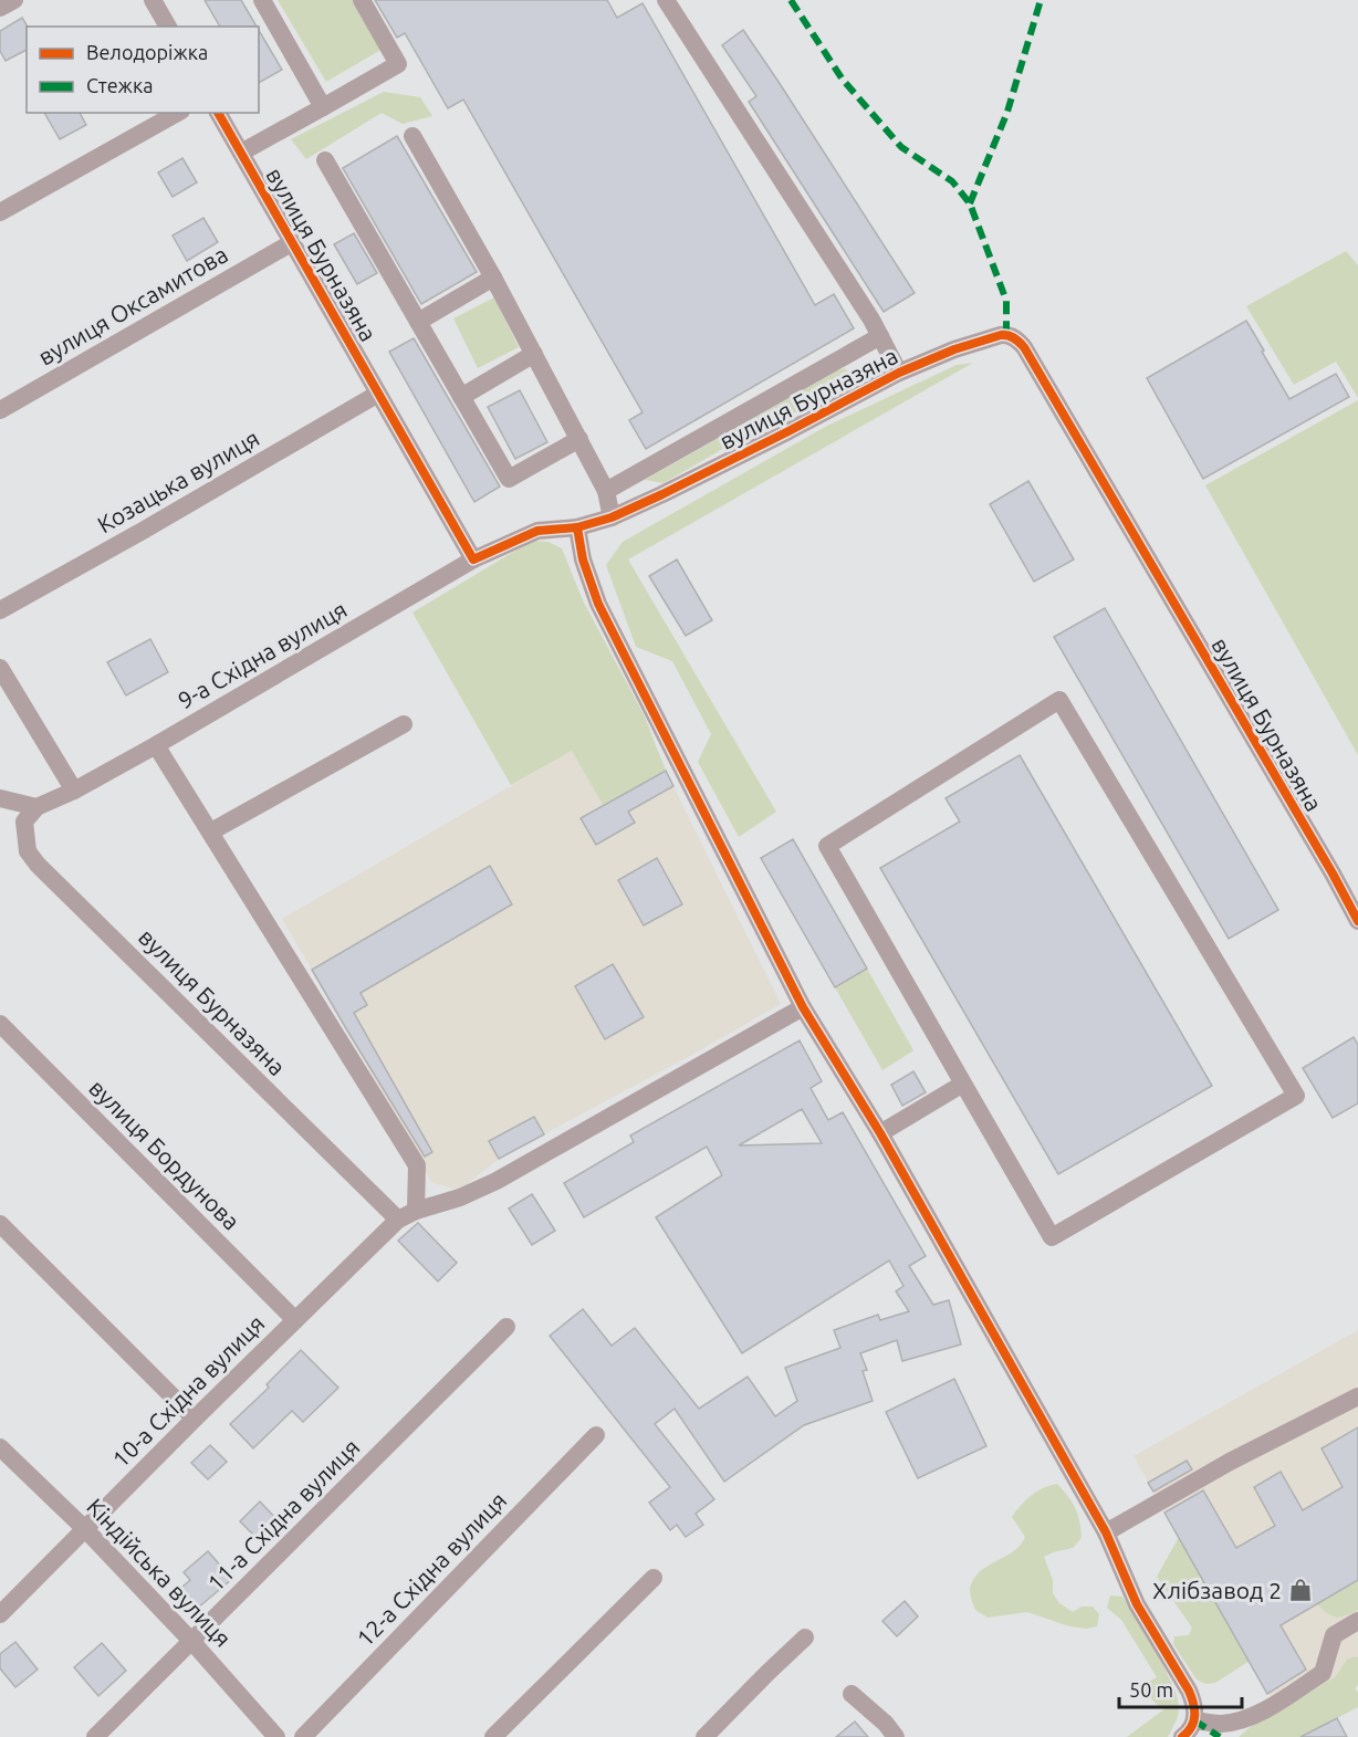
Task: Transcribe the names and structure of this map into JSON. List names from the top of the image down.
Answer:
{
  "streets": {
    "street": [
      "вулиця Бурназяна",
      "вулиця Оксамитова",
      "Козацька вулиця",
      "9-а Східна вулиця",
      "вулиця Бордунова",
      "10-а Східна вулиця",
      "11-а Східна вулиця",
      "12-а Східна вулиця",
      "Кіндійська вулиця"
    ]
  },
  "crossings": [
    ["вулиця Бурназяна", "вулиця Оксамитова"],
    ["вулиця Бурназяна", "Козацька вулиця"],
    ["вулиця Бурназяна", "9-а Східна вулиця"],
    ["вулиця Бурназяна", "10-а Східна вулиця"],
    ["вулиця Бордунова", "10-а Східна вулиця"],
    ["10-а Східна вулиця", "Кіндійська вулиця"],
    ["11-а Східна вулиця", "Кіндійська вулиця"]
  ],
  "places": {
    "shop": ["Хлібзавод 2"]
  },
  "legend": ["Велодоріжка", "Стежка"],
  "scale_bar": "50 m"
}
